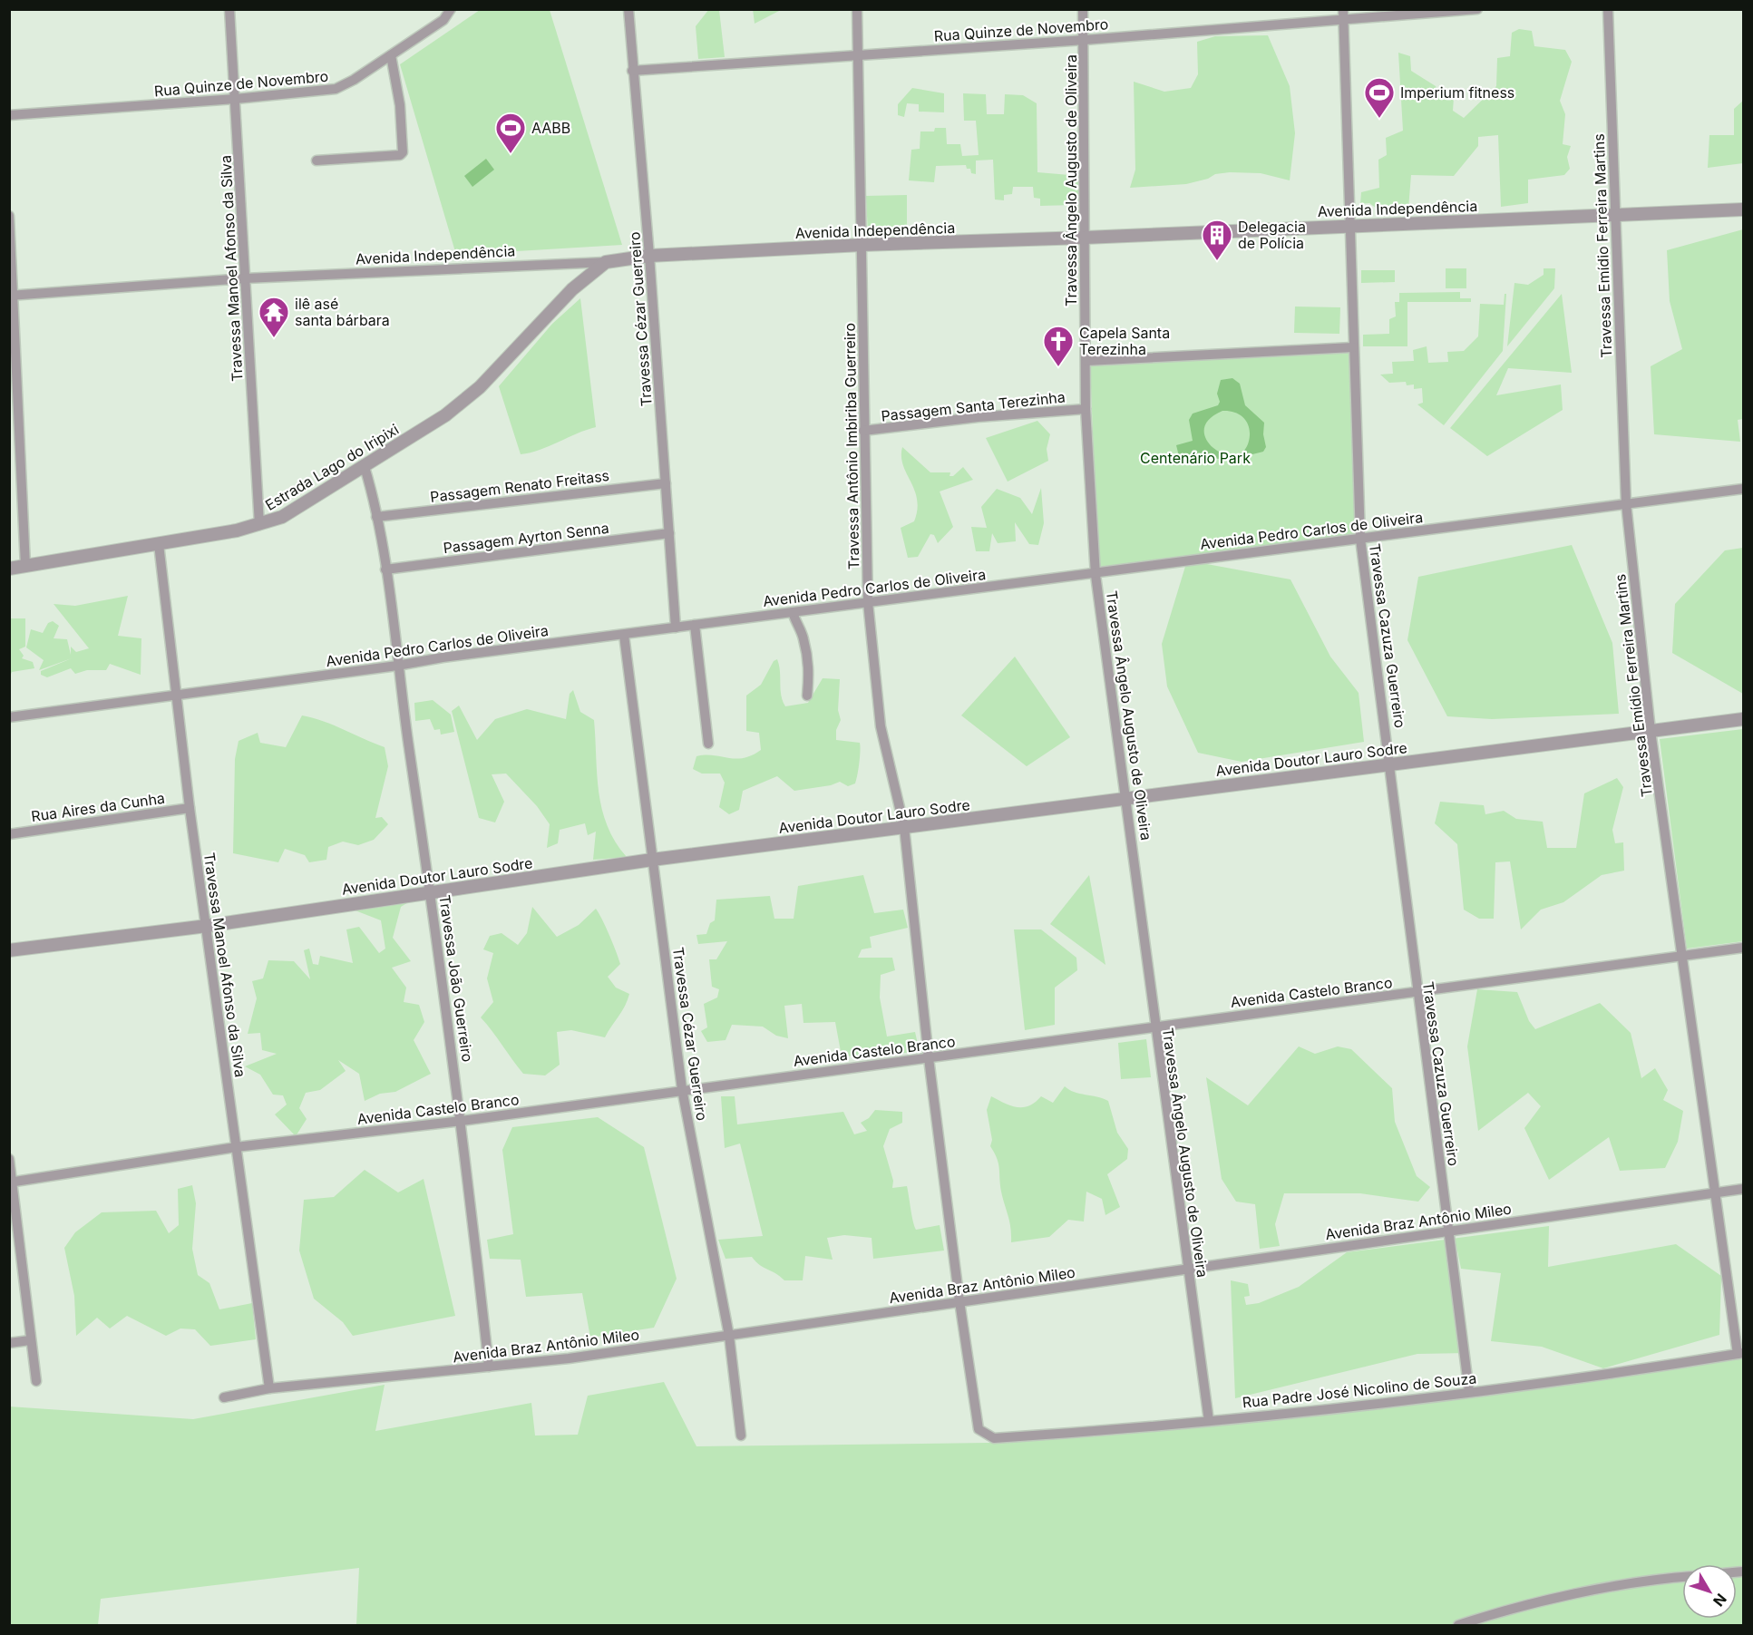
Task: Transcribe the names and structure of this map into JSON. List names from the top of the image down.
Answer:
{
  "streets": {
    "street": [
      "Rua Quinze de Novembro",
      "Travessa Ângelo Augusto de Oliveira",
      "Avenida Independência",
      "Travessa Emídio Ferreira Martins",
      "Travessa Manoel Afonso da Silva",
      "Travessa Cézar Guerreiro",
      "Passagem Santa Terezinha",
      "Travessa Antônio Imbiriba Guerreiro",
      "Estrada Lago do Iripixi",
      "Passagem Renato Freitass",
      "Avenida Pedro Carlos de Oliveira",
      "Passagem Ayrton Senna",
      "Travessa Cazuza Guerreiro",
      "Avenida Doutor Lauro Sodre",
      "Rua Aires da Cunha",
      "Travessa João Guerreiro",
      "Avenida Castelo Branco",
      "Avenida Braz Antônio Mileo",
      "Rua Padre José Nicolino de Souza"
    ]
  },
  "crossings": [
    ["Rua Quinze de Novembro", "Travessa Ângelo Augusto de Oliveira"],
    ["Rua Quinze de Novembro", "Travessa Manoel Afonso da Silva"],
    ["Rua Quinze de Novembro", "Travessa Cézar Guerreiro"],
    ["Rua Quinze de Novembro", "Travessa Antônio Imbiriba Guerreiro"],
    ["Rua Quinze de Novembro", "Travessa Cazuza Guerreiro"],
    ["Travessa Ângelo Augusto de Oliveira", "Avenida Independência"],
    ["Travessa Ângelo Augusto de Oliveira", "Passagem Santa Terezinha"],
    ["Travessa Ângelo Augusto de Oliveira", "Avenida Pedro Carlos de Oliveira"],
    ["Travessa Ângelo Augusto de Oliveira", "Avenida Doutor Lauro Sodre"],
    ["Travessa Ângelo Augusto de Oliveira", "Avenida Castelo Branco"],
    ["Travessa Ângelo Augusto de Oliveira", "Avenida Braz Antônio Mileo"],
    ["Travessa Ângelo Augusto de Oliveira", "Rua Padre José Nicolino de Souza"],
    ["Avenida Independência", "Travessa Emídio Ferreira Martins"],
    ["Avenida Independência", "Travessa Manoel Afonso da Silva"],
    ["Avenida Independência", "Travessa Cézar Guerreiro"],
    ["Avenida Independência", "Travessa Antônio Imbiriba Guerreiro"],
    ["Avenida Independência", "Estrada Lago do Iripixi"],
    ["Avenida Independência", "Travessa Cazuza Guerreiro"],
    ["Travessa Emídio Ferreira Martins", "Avenida Pedro Carlos de Oliveira"],
    ["Travessa Emídio Ferreira Martins", "Avenida Doutor Lauro Sodre"],
    ["Travessa Emídio Ferreira Martins", "Avenida Castelo Branco"],
    ["Travessa Emídio Ferreira Martins", "Avenida Braz Antônio Mileo"],
    ["Travessa Emídio Ferreira Martins", "Rua Padre José Nicolino de Souza"],
    ["Travessa Manoel Afonso da Silva", "Estrada Lago do Iripixi"],
    ["Travessa Manoel Afonso da Silva", "Avenida Pedro Carlos de Oliveira"],
    ["Travessa Manoel Afonso da Silva", "Avenida Doutor Lauro Sodre"],
    ["Travessa Manoel Afonso da Silva", "Rua Aires da Cunha"],
    ["Travessa Manoel Afonso da Silva", "Avenida Castelo Branco"],
    ["Travessa Manoel Afonso da Silva", "Avenida Braz Antônio Mileo"],
    ["Travessa Cézar Guerreiro", "Passagem Renato Freitass"],
    ["Travessa Cézar Guerreiro", "Avenida Pedro Carlos de Oliveira"],
    ["Travessa Cézar Guerreiro", "Passagem Ayrton Senna"],
    ["Travessa Cézar Guerreiro", "Avenida Doutor Lauro Sodre"],
    ["Travessa Cézar Guerreiro", "Avenida Castelo Branco"],
    ["Travessa Cézar Guerreiro", "Avenida Braz Antônio Mileo"],
    ["Passagem Santa Terezinha", "Travessa Antônio Imbiriba Guerreiro"],
    ["Travessa Antônio Imbiriba Guerreiro", "Avenida Pedro Carlos de Oliveira"],
    ["Travessa Antônio Imbiriba Guerreiro", "Avenida Doutor Lauro Sodre"],
    ["Travessa Antônio Imbiriba Guerreiro", "Avenida Castelo Branco"],
    ["Travessa Antônio Imbiriba Guerreiro", "Avenida Braz Antônio Mileo"],
    ["Travessa Antônio Imbiriba Guerreiro", "Rua Padre José Nicolino de Souza"],
    ["Estrada Lago do Iripixi", "Travessa João Guerreiro"],
    ["Passagem Renato Freitass", "Travessa João Guerreiro"],
    ["Avenida Pedro Carlos de Oliveira", "Travessa Cazuza Guerreiro"],
    ["Avenida Pedro Carlos de Oliveira", "Travessa João Guerreiro"],
    ["Passagem Ayrton Senna", "Travessa João Guerreiro"],
    ["Travessa Cazuza Guerreiro", "Avenida Doutor Lauro Sodre"],
    ["Travessa Cazuza Guerreiro", "Avenida Castelo Branco"],
    ["Travessa Cazuza Guerreiro", "Avenida Braz Antônio Mileo"],
    ["Travessa Cazuza Guerreiro", "Rua Padre José Nicolino de Souza"],
    ["Avenida Doutor Lauro Sodre", "Travessa João Guerreiro"],
    ["Travessa João Guerreiro", "Avenida Castelo Branco"],
    ["Travessa João Guerreiro", "Avenida Braz Antônio Mileo"]
  ],
  "parks": ["Centenário Park"],
  "places": {
    "sports": ["Imperium fitness", "AABB"],
    "building": ["Delegacia de Polícia"],
    "temple": ["ilê asé santa bárbara"],
    "church": ["Capela Santa Terezinha"]
  },
  "north": "bottom right"
}
